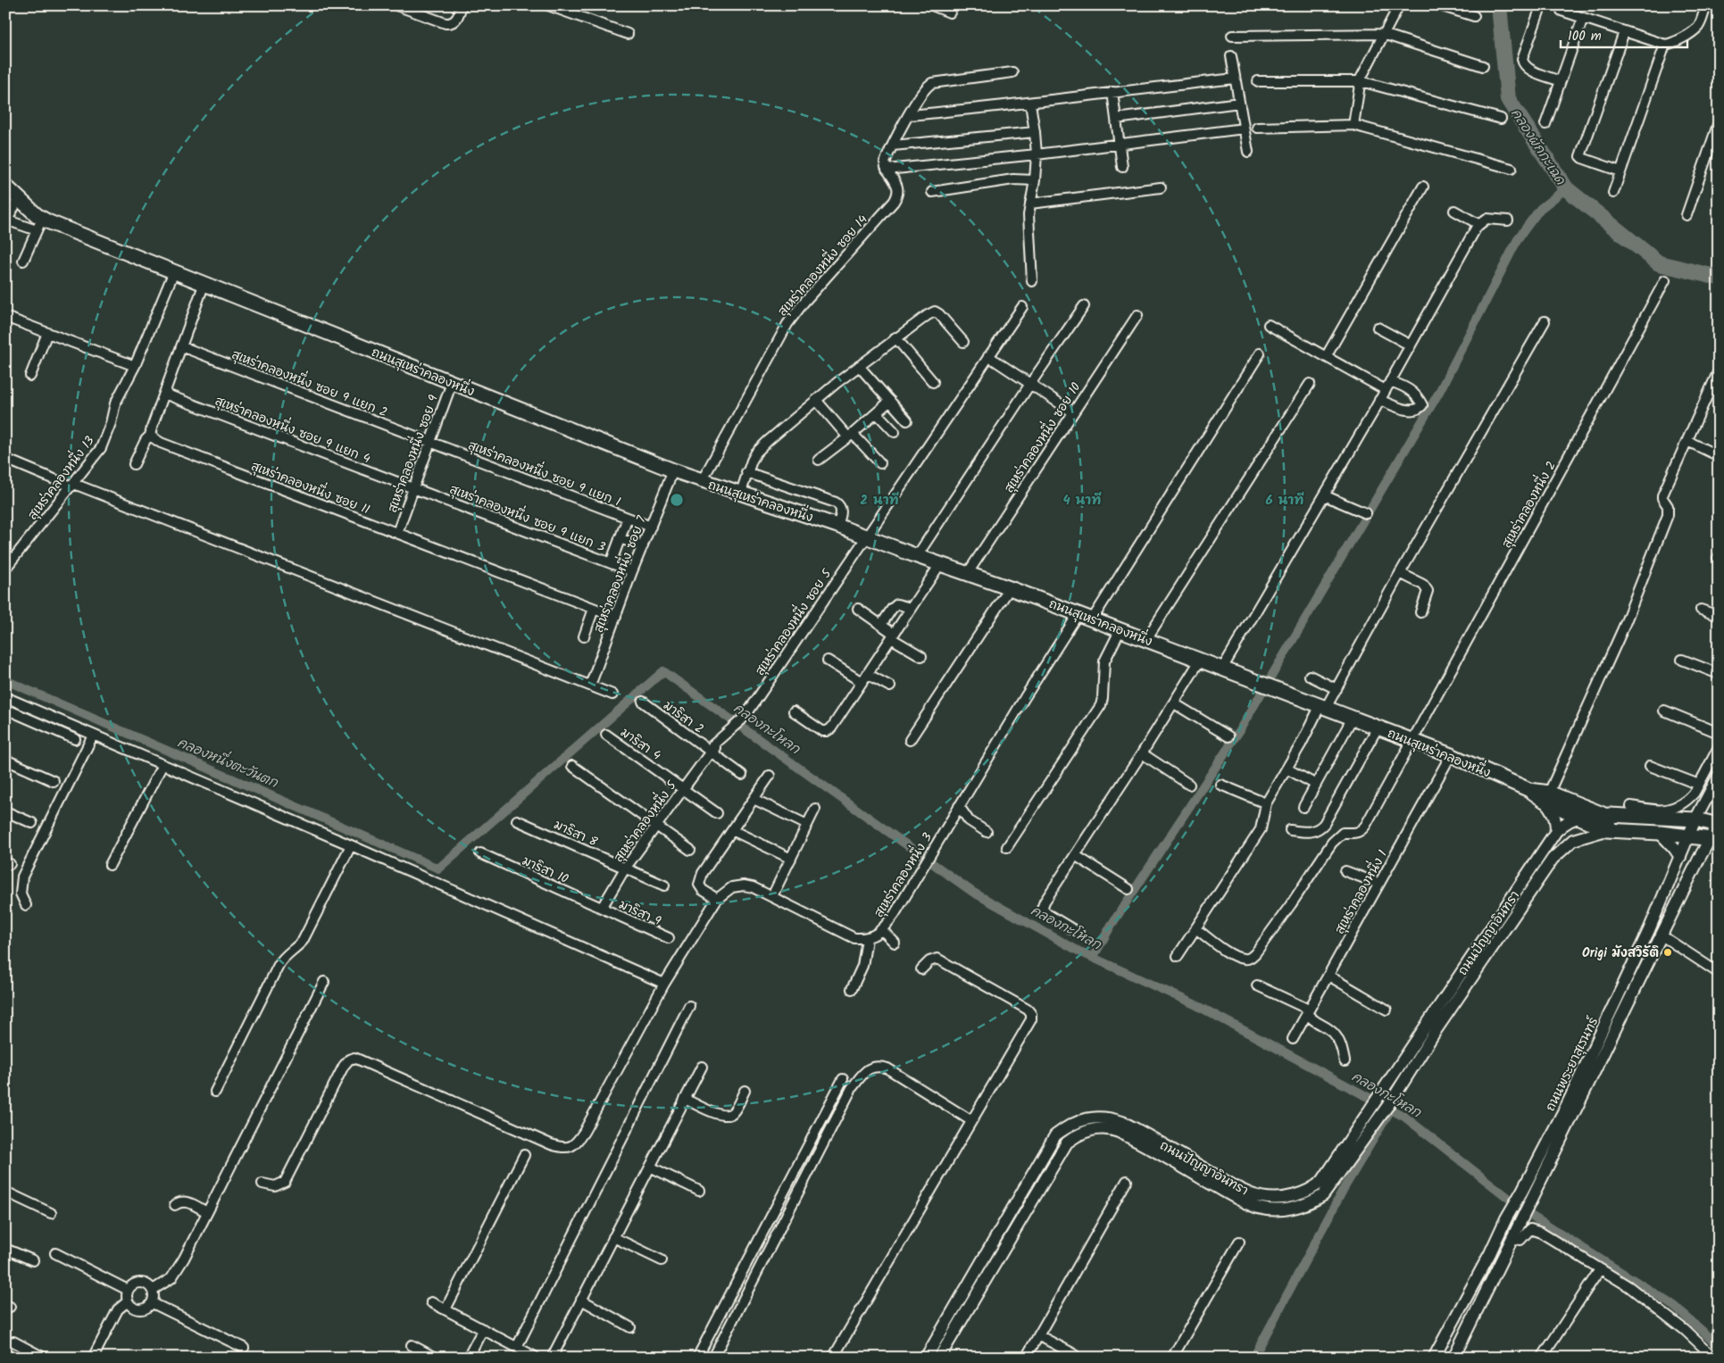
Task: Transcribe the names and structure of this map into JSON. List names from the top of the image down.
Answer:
{
  "streets": {
    "main road": ["ถนนสุเหร่าคลองหนึ่ง", "ถนนปัญญาอินทรา"],
    "street": [
      "สุเหร่าคลองหนึ่ง ซอย 14",
      "สุเหร่าคลองหนึ่ง ซอย 9 แยก 2",
      "สุเหร่าคลองหนึ่ง ซอย 9 แยก 4",
      "สุเหร่าคลองหนึ่ง ซอย 10",
      "สุเหร่าคลองหนึ่ง ซอย 9",
      "สุเหร่าคลองหนึ่ง ซอย 9 แยก 1",
      "สุเหร่าคลองหนึ่ง 13",
      "สุเหร่าคลองหนึ่ง ซอย 11",
      "สุเหร่าคลองหนึ่ง 2",
      "สุเหร่าคลองหนึ่ง ซอย 9 แยก 3",
      "สุเหร่าคลองหนึ่ง ซอย 7",
      "สุเหร่าคลองหนึ่ง ซอย 5",
      "มาริสา 2",
      "มาริสา 4",
      "สุเหร่าคลองหนึ่ง 5",
      "มาริสา 8",
      "มาริสา 10",
      "สุเหร่าคลองหนึ่ง 3",
      "สุเหร่าคลองหนึ่ง 1",
      "มาริสา 9",
      "ถนนพระยาสุเรนทร์"
    ]
  },
  "crossings": [
    ["สุเหร่าคลองหนึ่ง ซอย 14", "ถนนสุเหร่าคลองหนึ่ง"],
    ["ถนนสุเหร่าคลองหนึ่ง", "สุเหร่าคลองหนึ่ง ซอย 10"],
    ["ถนนสุเหร่าคลองหนึ่ง", "สุเหร่าคลองหนึ่ง ซอย 9"],
    ["ถนนสุเหร่าคลองหนึ่ง", "สุเหร่าคลองหนึ่ง 13"],
    ["ถนนสุเหร่าคลองหนึ่ง", "สุเหร่าคลองหนึ่ง 2"],
    ["ถนนสุเหร่าคลองหนึ่ง", "สุเหร่าคลองหนึ่ง ซอย 7"],
    ["ถนนสุเหร่าคลองหนึ่ง", "สุเหร่าคลองหนึ่ง ซอย 5"],
    ["ถนนสุเหร่าคลองหนึ่ง", "สุเหร่าคลองหนึ่ง 3"],
    ["ถนนสุเหร่าคลองหนึ่ง", "สุเหร่าคลองหนึ่ง 1"],
    ["ถนนสุเหร่าคลองหนึ่ง", "ถนนปัญญาอินทรา"],
    ["สุเหร่าคลองหนึ่ง ซอย 9 แยก 2", "สุเหร่าคลองหนึ่ง ซอย 9"],
    ["สุเหร่าคลองหนึ่ง ซอย 9 แยก 2", "สุเหร่าคลองหนึ่ง ซอย 9 แยก 1"],
    ["สุเหร่าคลองหนึ่ง ซอย 9 แยก 4", "สุเหร่าคลองหนึ่ง ซอย 9"],
    ["สุเหร่าคลองหนึ่ง ซอย 9 แยก 4", "สุเหร่าคลองหนึ่ง ซอย 9 แยก 3"],
    ["สุเหร่าคลองหนึ่ง ซอย 9", "สุเหร่าคลองหนึ่ง ซอย 9 แยก 1"],
    ["สุเหร่าคลองหนึ่ง ซอย 9", "สุเหร่าคลองหนึ่ง ซอย 11"],
    ["สุเหร่าคลองหนึ่ง ซอย 9", "สุเหร่าคลองหนึ่ง ซอย 9 แยก 3"],
    ["สุเหร่าคลองหนึ่ง ซอย 9 แยก 1", "สุเหร่าคลองหนึ่ง ซอย 7"],
    ["สุเหร่าคลองหนึ่ง ซอย 11", "สุเหร่าคลองหนึ่ง ซอย 7"],
    ["สุเหร่าคลองหนึ่ง ซอย 9 แยก 3", "สุเหร่าคลองหนึ่ง ซอย 7"],
    ["สุเหร่าคลองหนึ่ง ซอย 5", "สุเหร่าคลองหนึ่ง 5"],
    ["มาริสา 2", "สุเหร่าคลองหนึ่ง 5"],
    ["มาริสา 4", "สุเหร่าคลองหนึ่ง 5"],
    ["สุเหร่าคลองหนึ่ง 5", "มาริสา 8"],
    ["สุเหร่าคลองหนึ่ง 5", "มาริสา 10"],
    ["สุเหร่าคลองหนึ่ง 5", "มาริสา 9"],
    ["มาริสา 10", "มาริสา 9"],
    ["ถนนปัญญาอินทรา", "ถนนพระยาสุเรนทร์"]
  ],
  "water": ["คลองผักกะเฉด", "คลองกะโหลก", "คลองหนึ่งตะวันตก"],
  "places": ["Origi มังสวิรัติ"],
  "scale_bar": "100 m",
  "rings": ["2 นาที", "4 นาที", "6 นาที"]
}
